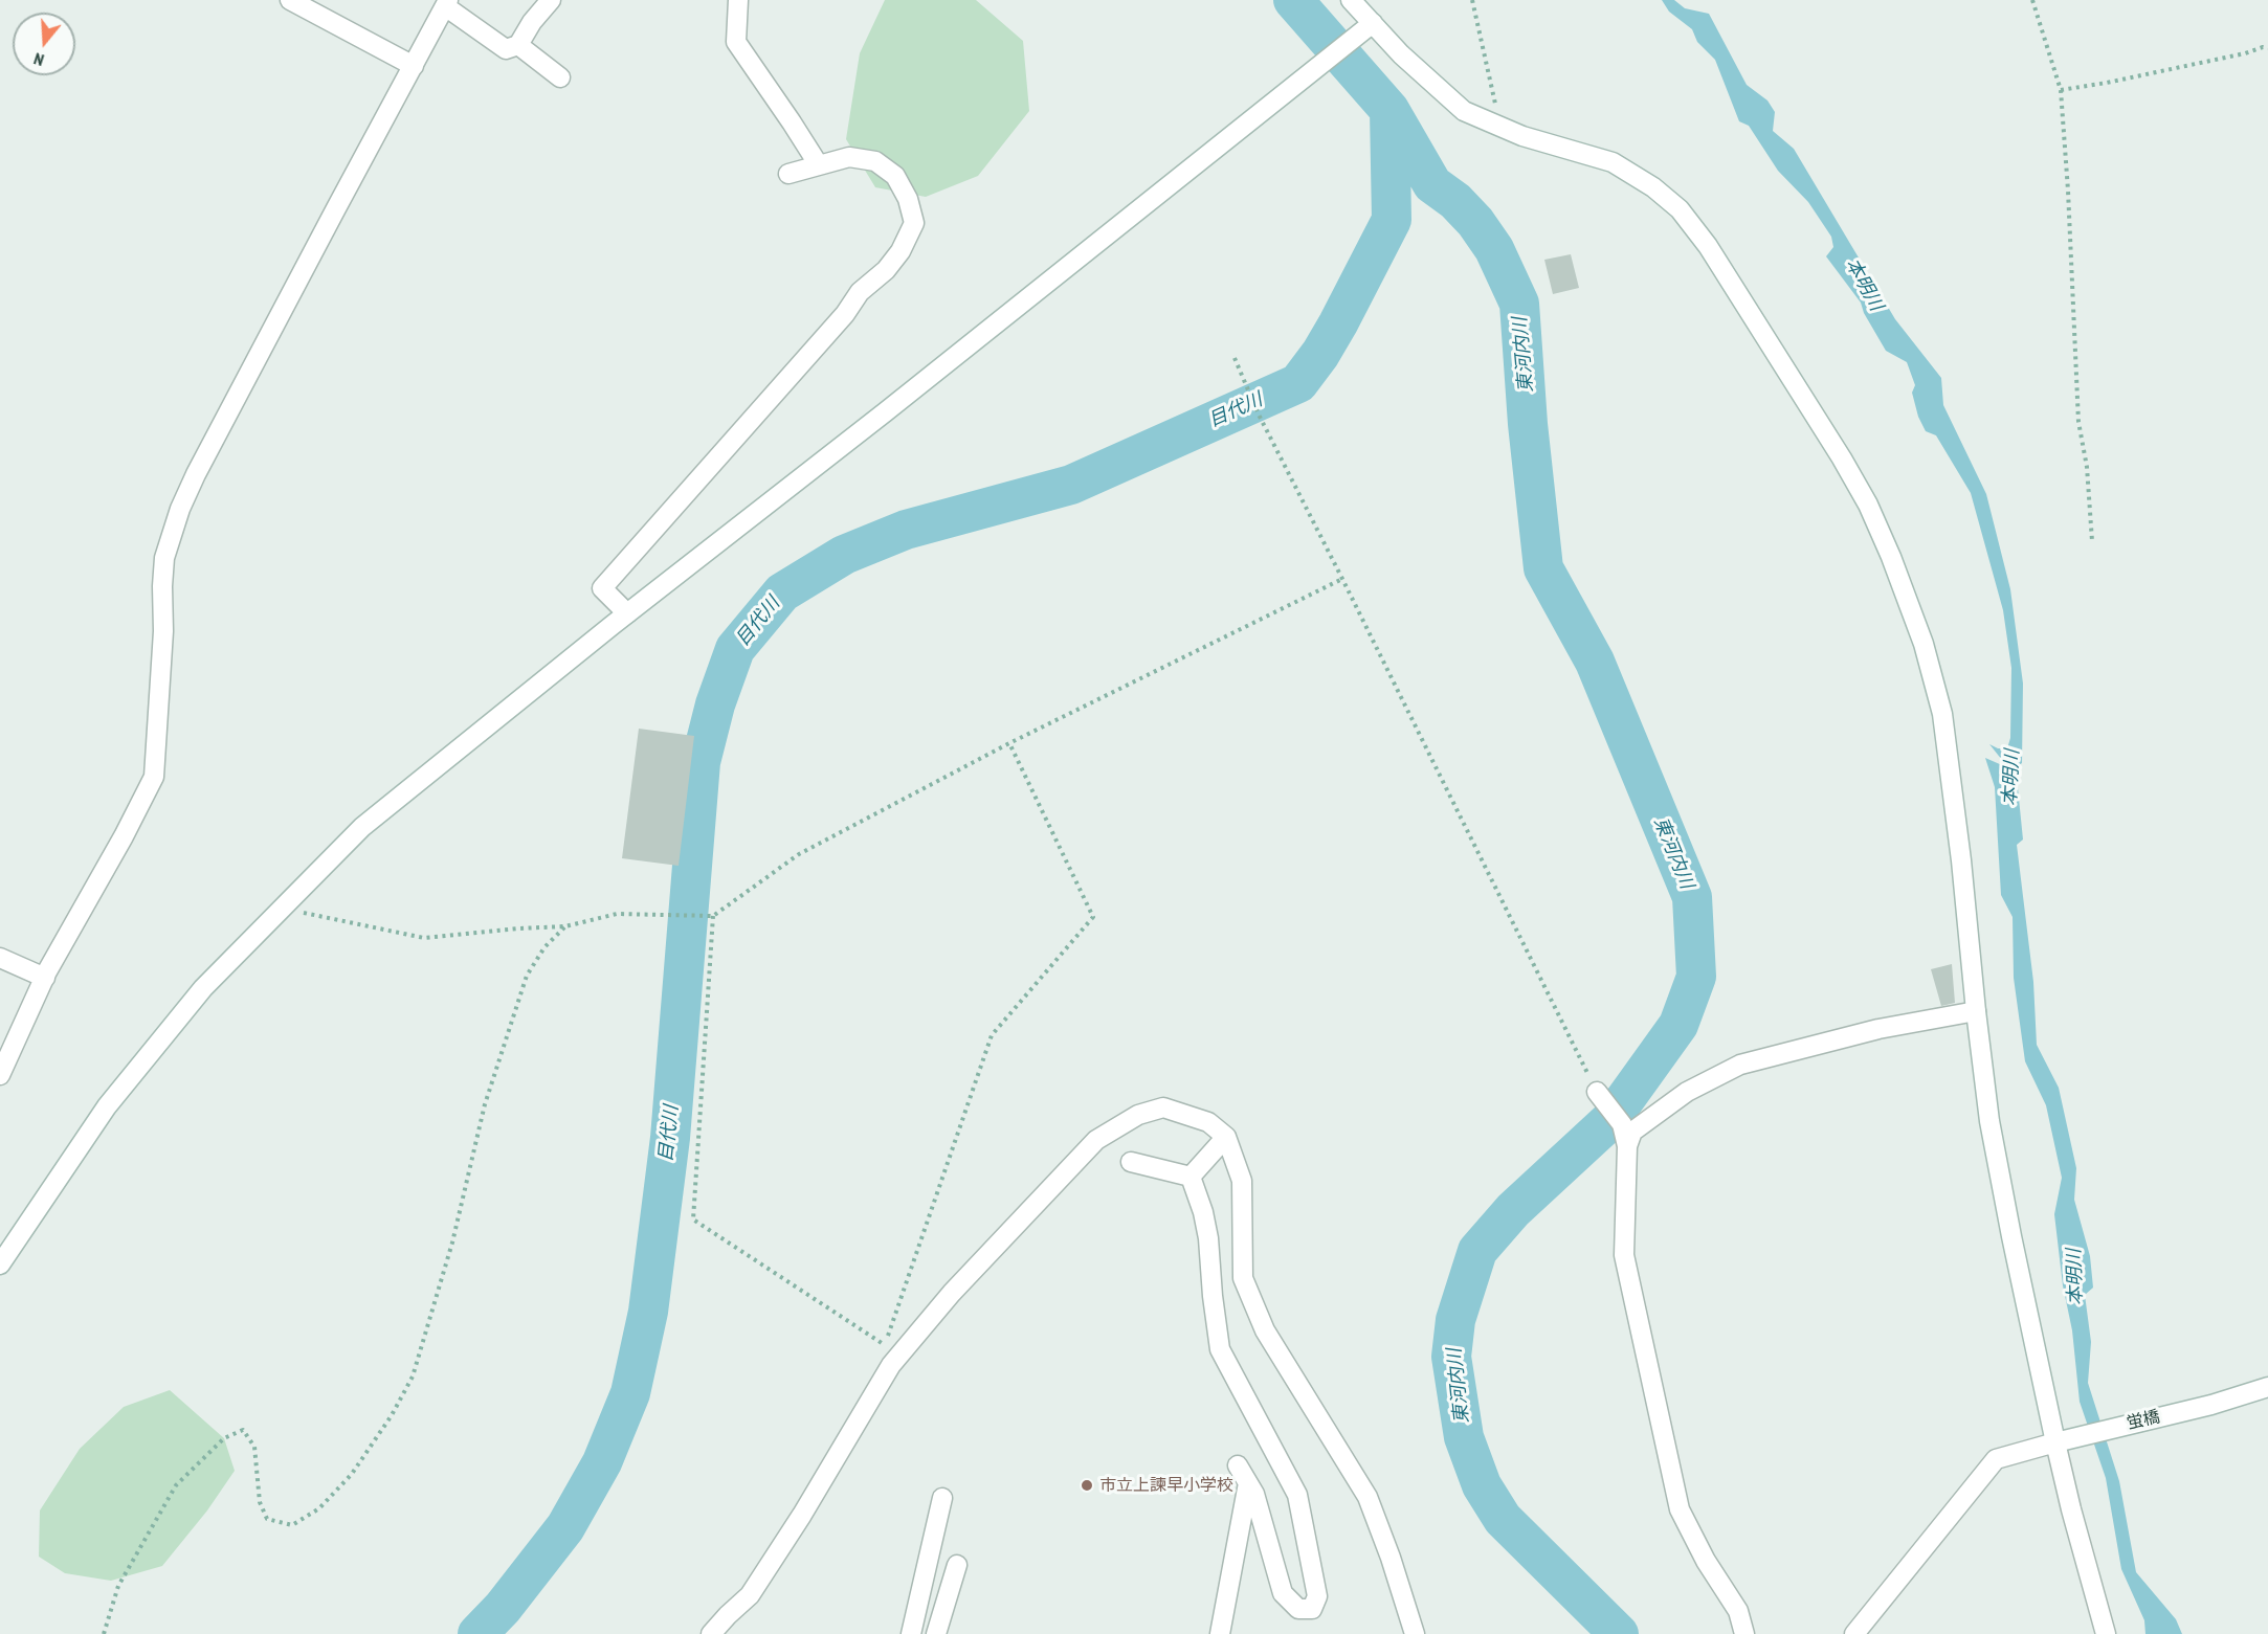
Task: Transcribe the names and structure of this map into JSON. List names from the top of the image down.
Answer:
{
  "streets": {
    "street": ["蛍橋"]
  },
  "water": ["本明川", "東河内川", "目代川"],
  "places": ["市立上諫早小学校"],
  "north": "bottom"
}
